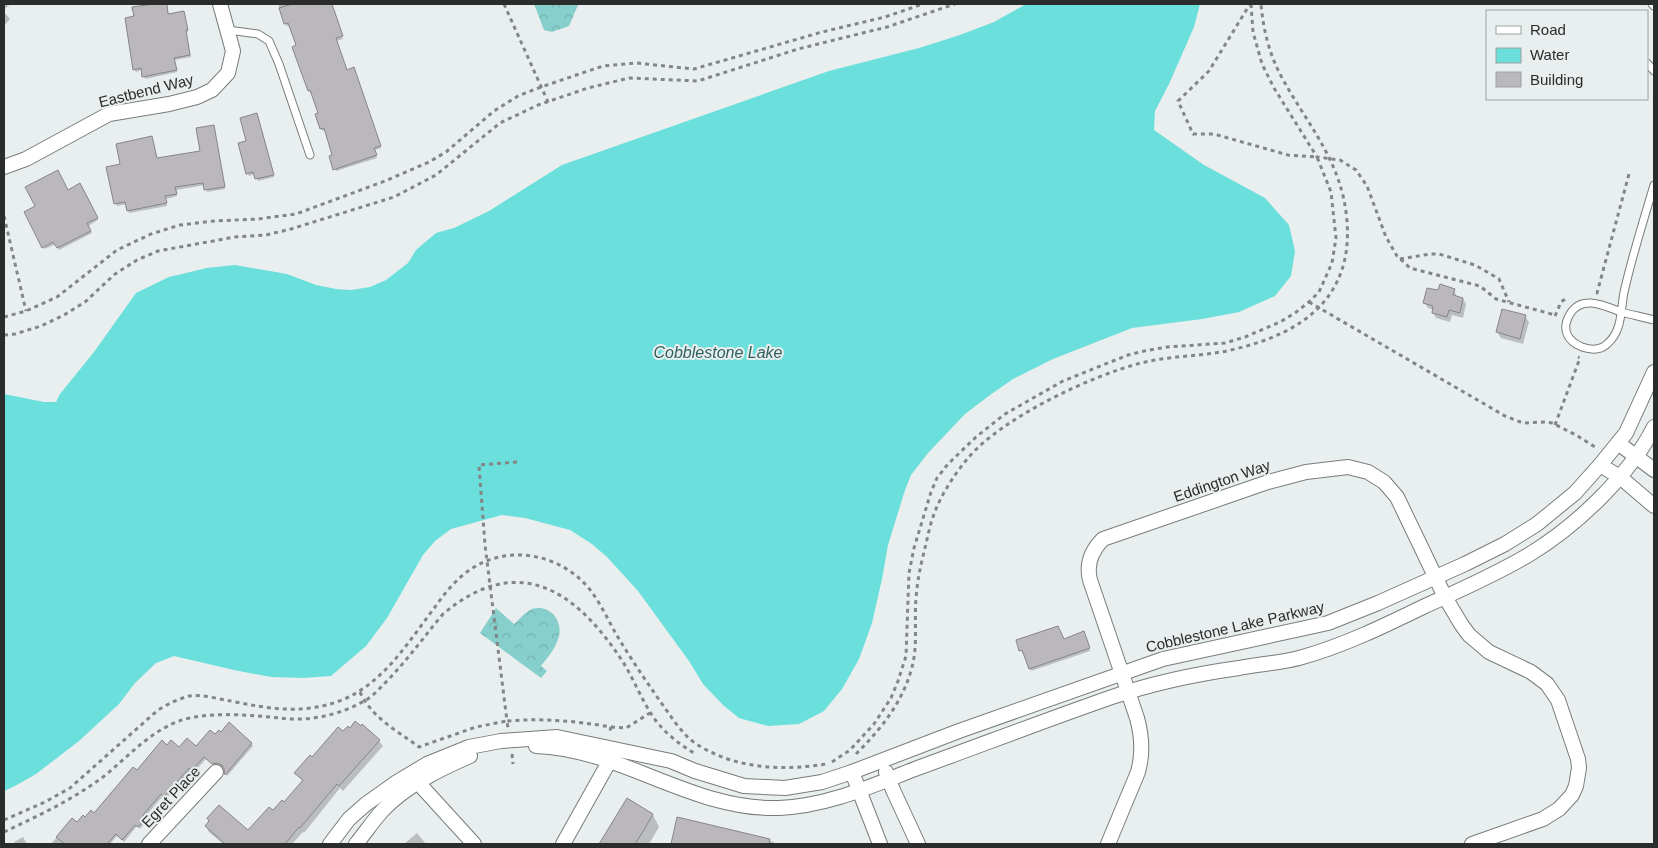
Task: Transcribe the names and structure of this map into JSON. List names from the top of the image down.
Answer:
{
  "streets": {
    "street": [
      "Eastbend Way",
      "Eddington Way",
      "Cobblestone Lake Parkway",
      "Egret Place"
    ]
  },
  "crossings": [
    ["Eddington Way", "Cobblestone Lake Parkway"]
  ],
  "water": ["Cobblestone Lake"],
  "legend": ["Road", "Water", "Building"]
}
